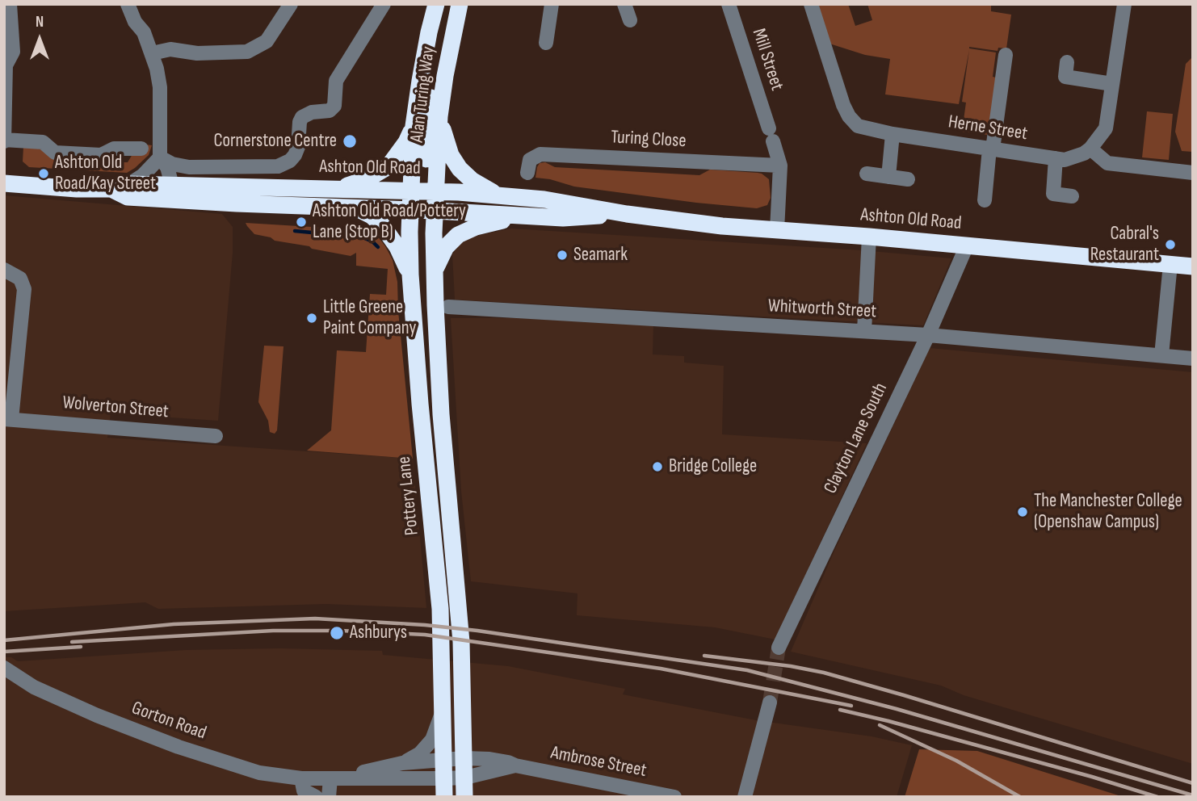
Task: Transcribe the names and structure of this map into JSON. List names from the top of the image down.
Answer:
{
  "streets": {
    "highway": ["Alan Turing Way", "Ashton Old Road", "Pottery Lane"],
    "street": [
      "Mill Street",
      "Herne Street",
      "Turing Close",
      "Whitworth Street",
      "Wolverton Street",
      "Clayton Lane South",
      "Gorton Road",
      "Ambrose Street"
    ]
  },
  "crossings": [
    ["Mill Street", "Turing Close"],
    ["Alan Turing Way", "Ashton Old Road"],
    ["Alan Turing Way", "Pottery Lane"],
    ["Ashton Old Road", "Clayton Lane South"],
    ["Ashton Old Road", "Pottery Lane"],
    ["Whitworth Street", "Clayton Lane South"],
    ["Pottery Lane", "Gorton Road"],
    ["Pottery Lane", "Ambrose Street"],
    ["Gorton Road", "Ambrose Street"]
  ],
  "places": [
    "Cornerstone Centre",
    "Ashton Old Road/Kay Street",
    "Ashton Old Road/Pottery Lane (Stop B)",
    "Cabral's Restaurant",
    "Seamark",
    "Little Greene Paint Company",
    "Bridge College",
    "The Manchester College (Openshaw Campus)",
    "Ashburys"
  ],
  "north": "top"
}
